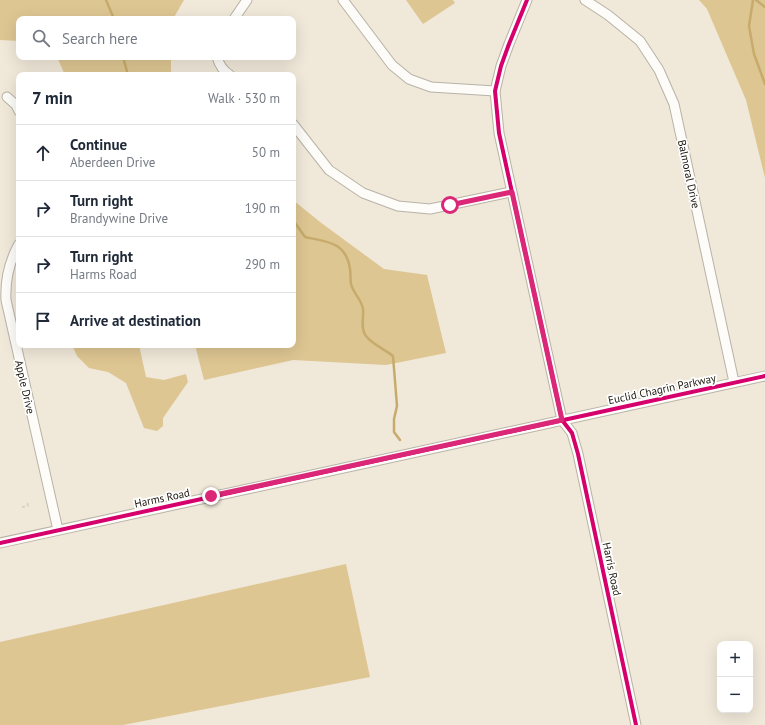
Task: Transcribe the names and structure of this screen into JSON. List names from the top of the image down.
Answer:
{
  "streets": {
    "street": [
      "Balmoral Drive",
      "Apple Drive",
      "Euclid Chagrin Parkway",
      "Harms Road",
      "Harris Road"
    ]
  },
  "crossings": [
    ["Balmoral Drive", "Euclid Chagrin Parkway"],
    ["Apple Drive", "Harms Road"],
    ["Euclid Chagrin Parkway", "Harms Road"],
    ["Euclid Chagrin Parkway", "Harris Road"],
    ["Harms Road", "Harris Road"]
  ],
  "page": {
    "search": "Search here",
    "heading": ["7 min", "Walk · 530 m"],
    "list": [
      ["Continue", "Aberdeen Drive", "50 m"],
      ["Turn right", "Brandywine Drive", "190 m"],
      ["Turn right", "Harms Road", "290 m"],
      "Arrive at destination"
    ],
    "map_buttons": ["+", "−"]
  }
}
